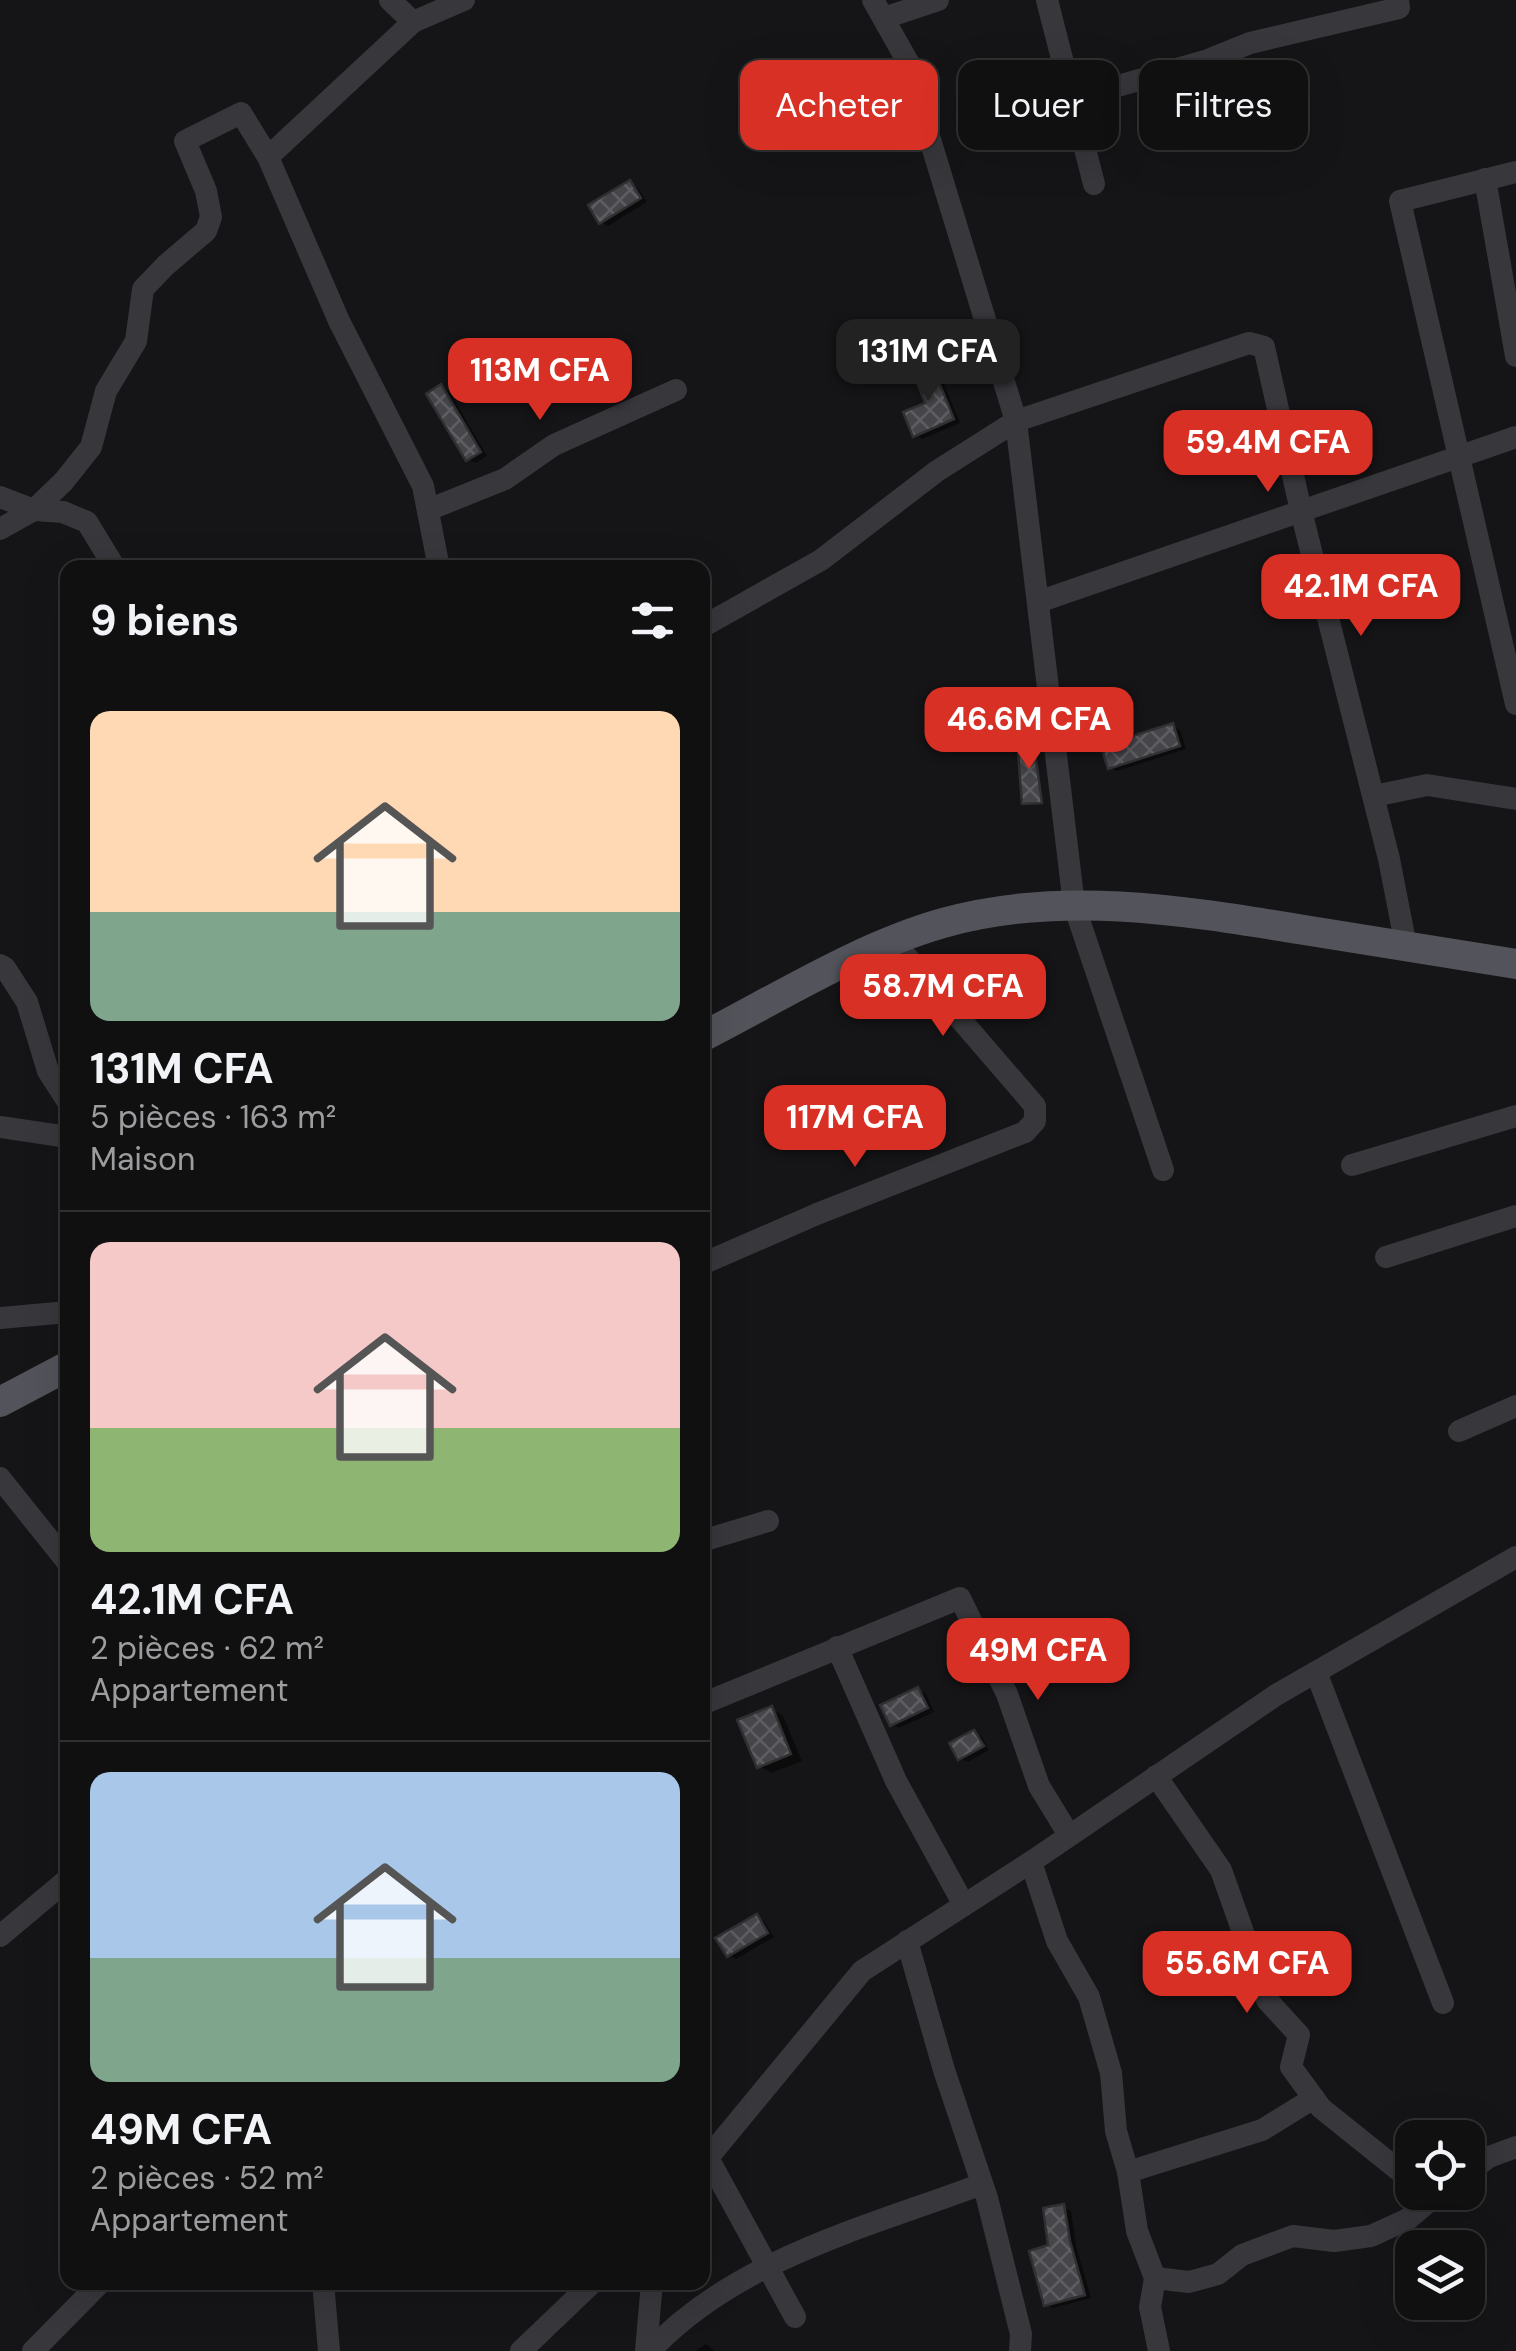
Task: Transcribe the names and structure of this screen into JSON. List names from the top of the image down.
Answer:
{
  "page": {
    "chip": ["Acheter", "Louer", "Filtres"],
    "price": [
      "131M CFA",
      "113M CFA",
      "59.4M CFA",
      "42.1M CFA",
      "46.6M CFA",
      "58.7M CFA",
      "117M CFA",
      "49M CFA",
      "55.6M CFA"
    ],
    "heading": "9 biens",
    "list": [
      {
        "name": "131M CFA",
        "note": "5 pièces · 163 m² · Maison"
      },
      {
        "name": "42.1M CFA",
        "note": "2 pièces · 62 m² · Appartement"
      },
      {
        "name": "49M CFA",
        "note": "2 pièces · 52 m² · Appartement"
      }
    ]
  }
}
